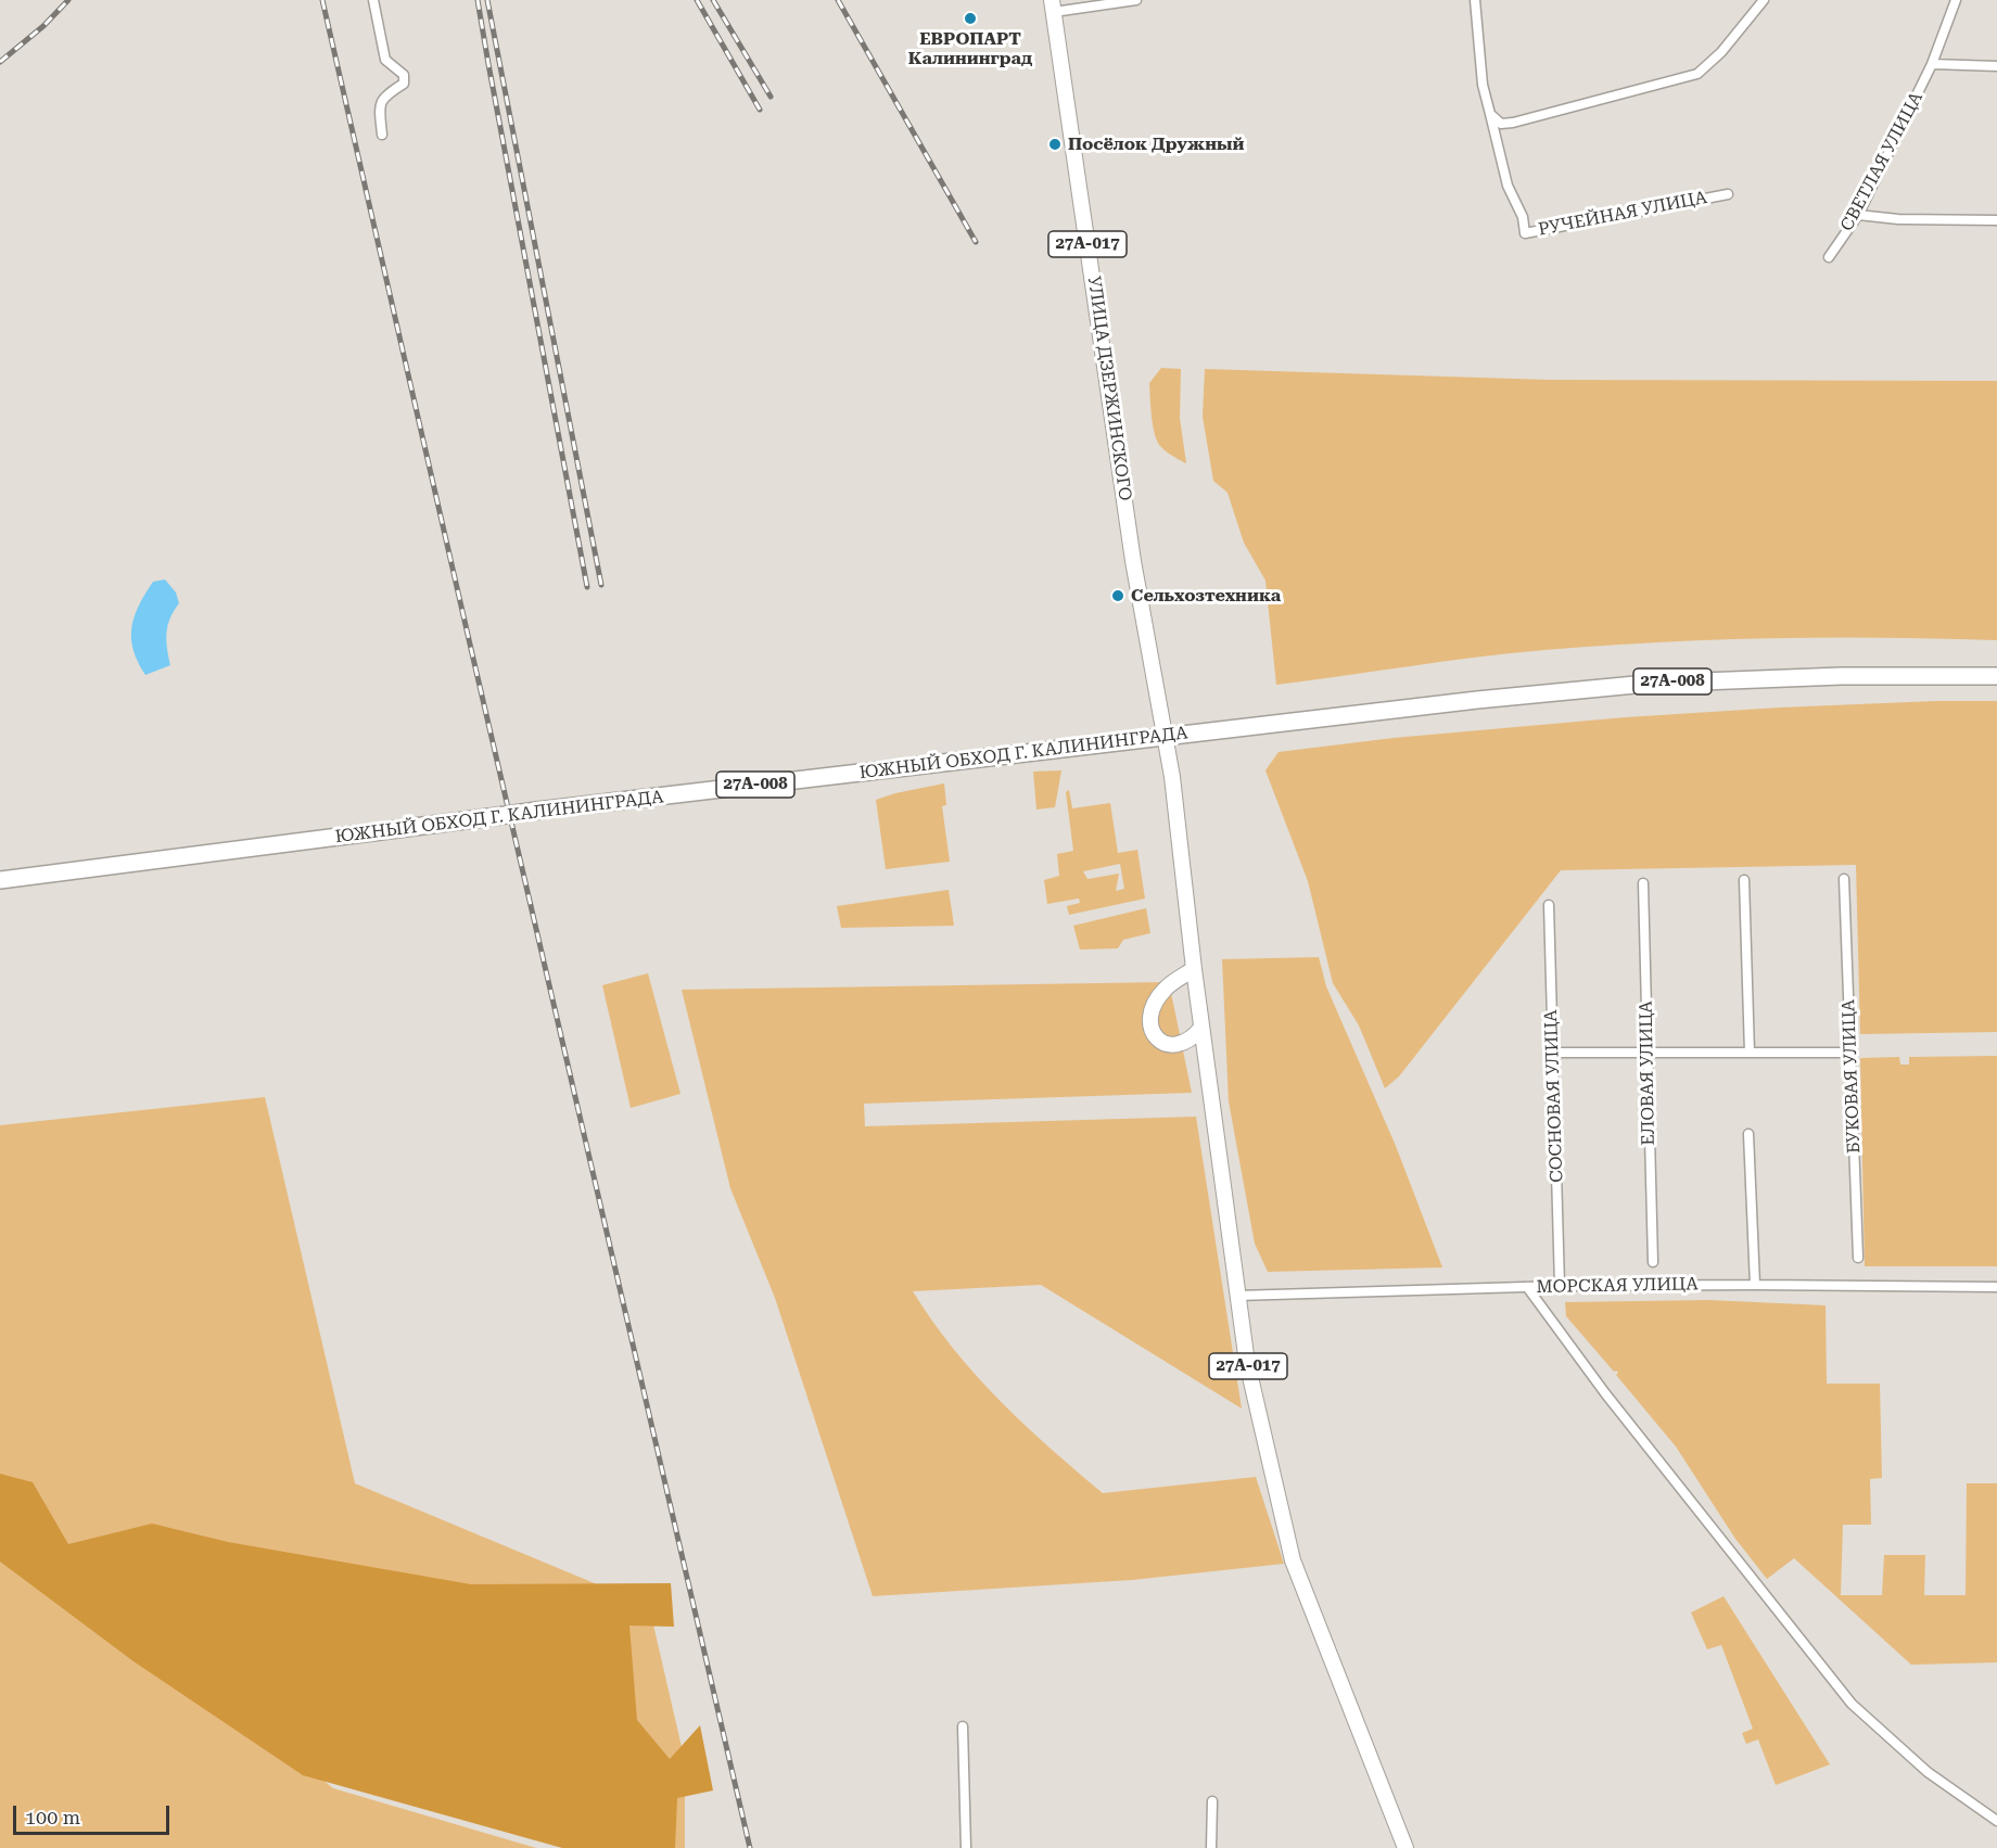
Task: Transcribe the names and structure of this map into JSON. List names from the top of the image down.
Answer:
{
  "streets": {
    "highway": ["27А-008", "ЮЖНЫЙ ОБХОД Г. КАЛИНИНГРАДА"],
    "main road": ["27А-017", "УЛИЦА ДЗЕРЖИНСКОГО"],
    "street": [
      "СВЕТЛАЯ УЛИЦА",
      "РУЧЕЙНАЯ УЛИЦА",
      "ЕЛОВАЯ УЛИЦА",
      "БУКОВАЯ УЛИЦА",
      "СОСНОВАЯ УЛИЦА",
      "МОРСКАЯ УЛИЦА"
    ]
  },
  "crossings": [
    ["27А-017", "УЛИЦА ДЗЕРЖИНСКОГО"],
    ["27А-017", "ЮЖНЫЙ ОБХОД Г. КАЛИНИНГРАДА"],
    ["27А-017", "МОРСКАЯ УЛИЦА"],
    ["УЛИЦА ДЗЕРЖИНСКОГО", "ЮЖНЫЙ ОБХОД Г. КАЛИНИНГРАДА"],
    ["СОСНОВАЯ УЛИЦА", "МОРСКАЯ УЛИЦА"]
  ],
  "places": ["ЕВРОПАРТ Калининград", "Посёлок Дружный", "Сельхозтехника"],
  "scale_bar": "100 m"
}
